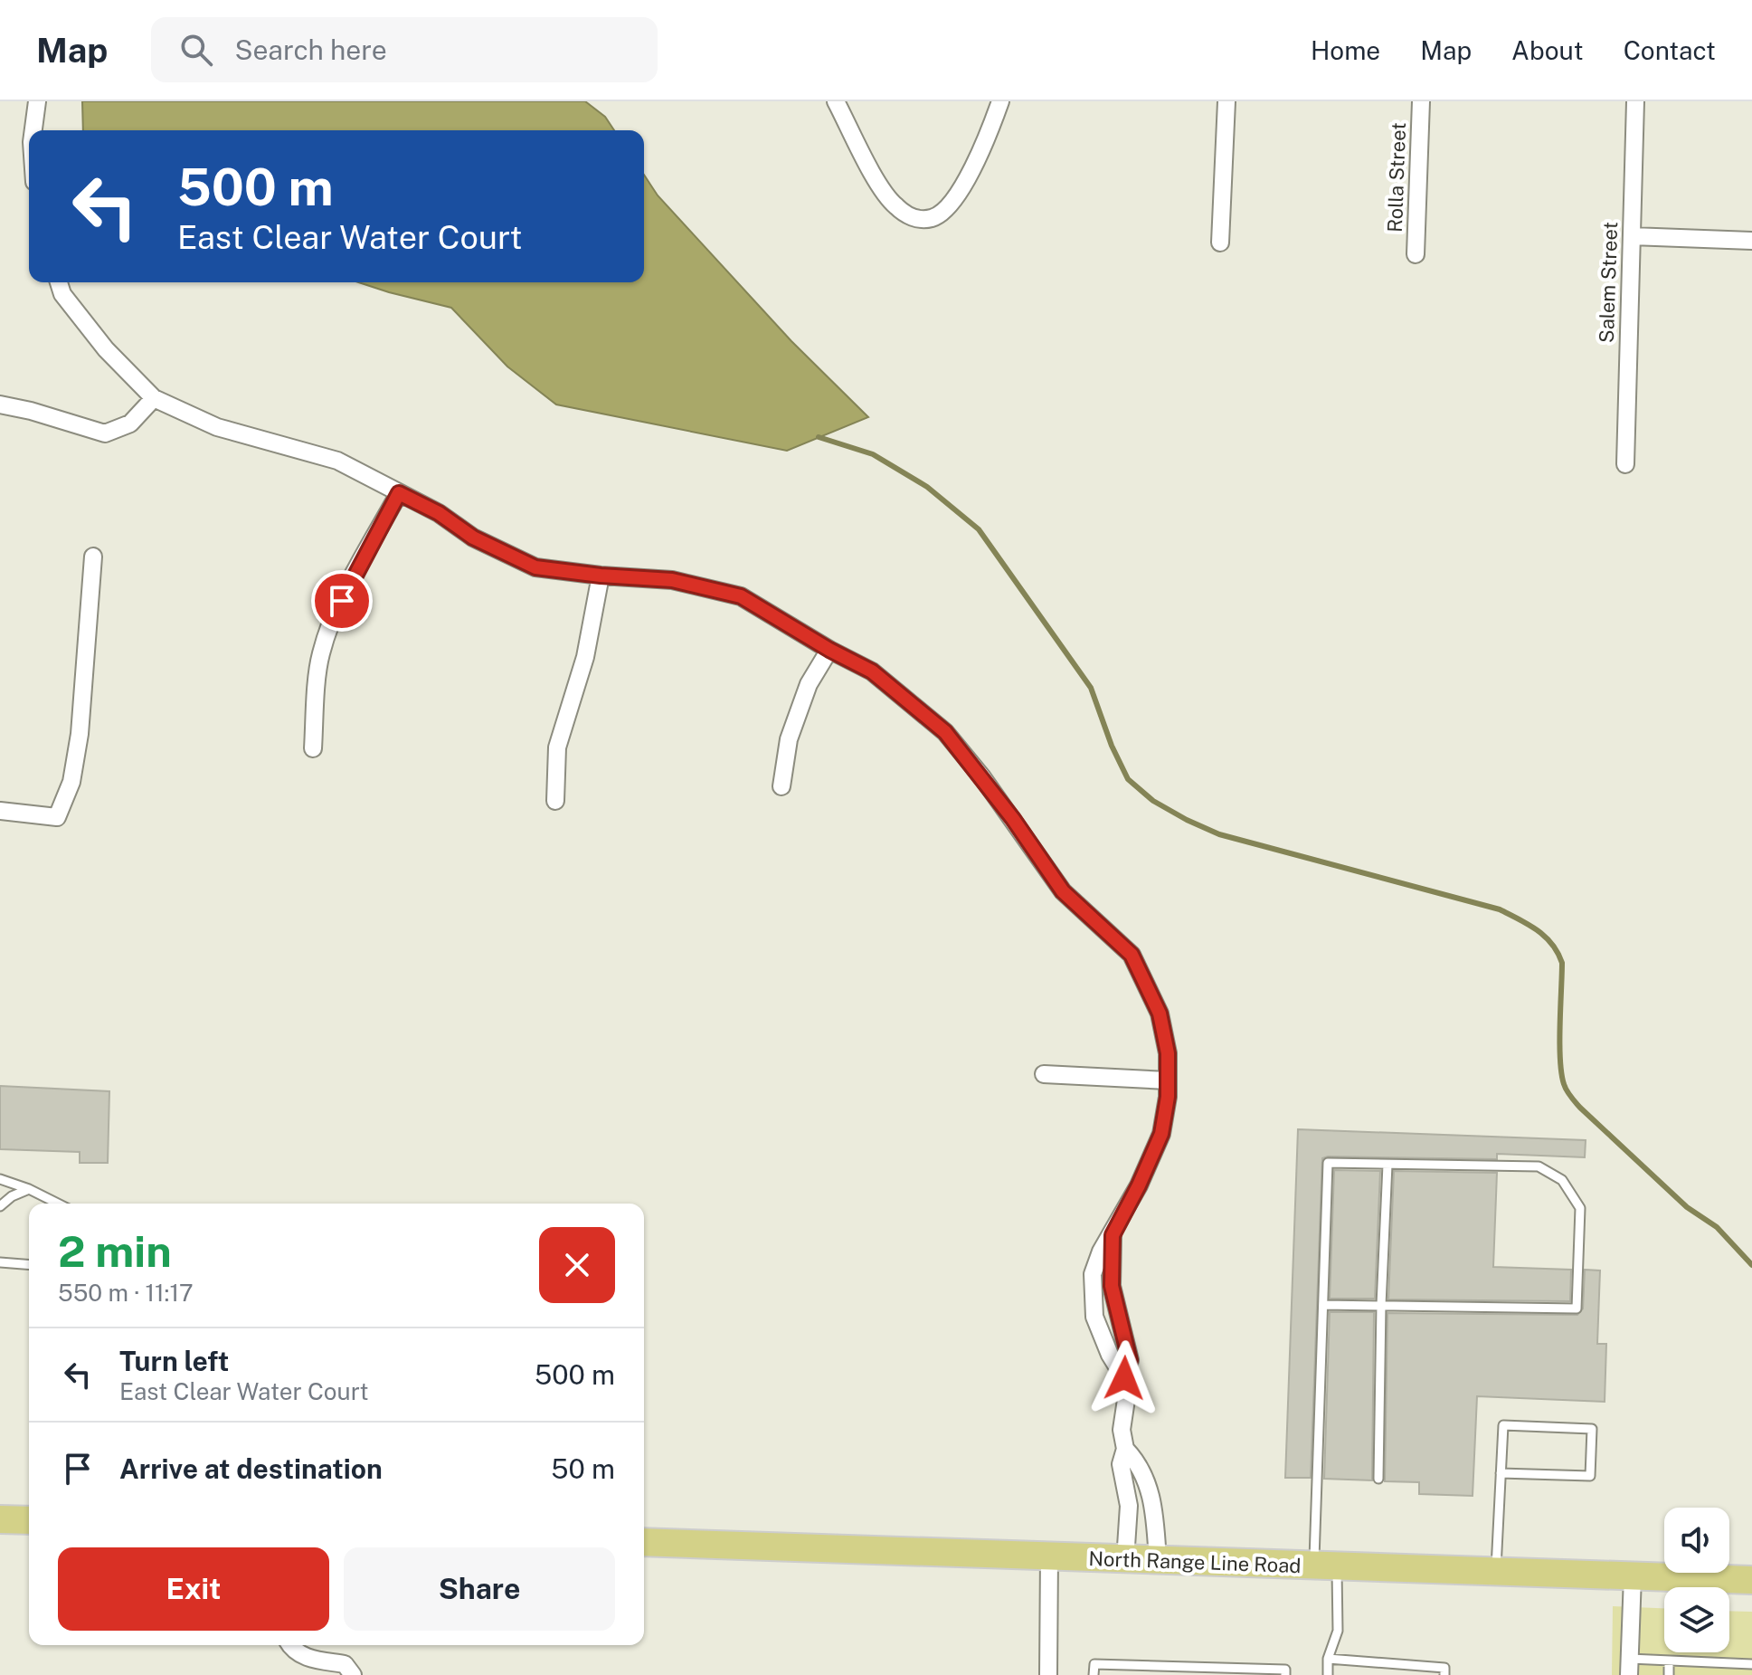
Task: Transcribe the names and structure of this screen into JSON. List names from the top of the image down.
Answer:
{
  "streets": {
    "main road": ["North Range Line Road"],
    "street": ["Rolla Street", "Salem Street"]
  },
  "page": {
    "header": "Map",
    "search": "Search here",
    "nav": [
      "Home",
      "Map",
      "About",
      "Contact"
    ],
    "turn": ["500 m", "East Clear Water Court"],
    "heading": ["2 min", "550 m · 11:17"],
    "list": [
      {
        "name": "Turn left",
        "note": "East Clear Water Court",
        "value": "500 m"
      },
      {
        "name": "Arrive at destination",
        "value": "50 m"
      }
    ],
    "buttons": ["Exit", "Share"]
  }
}
